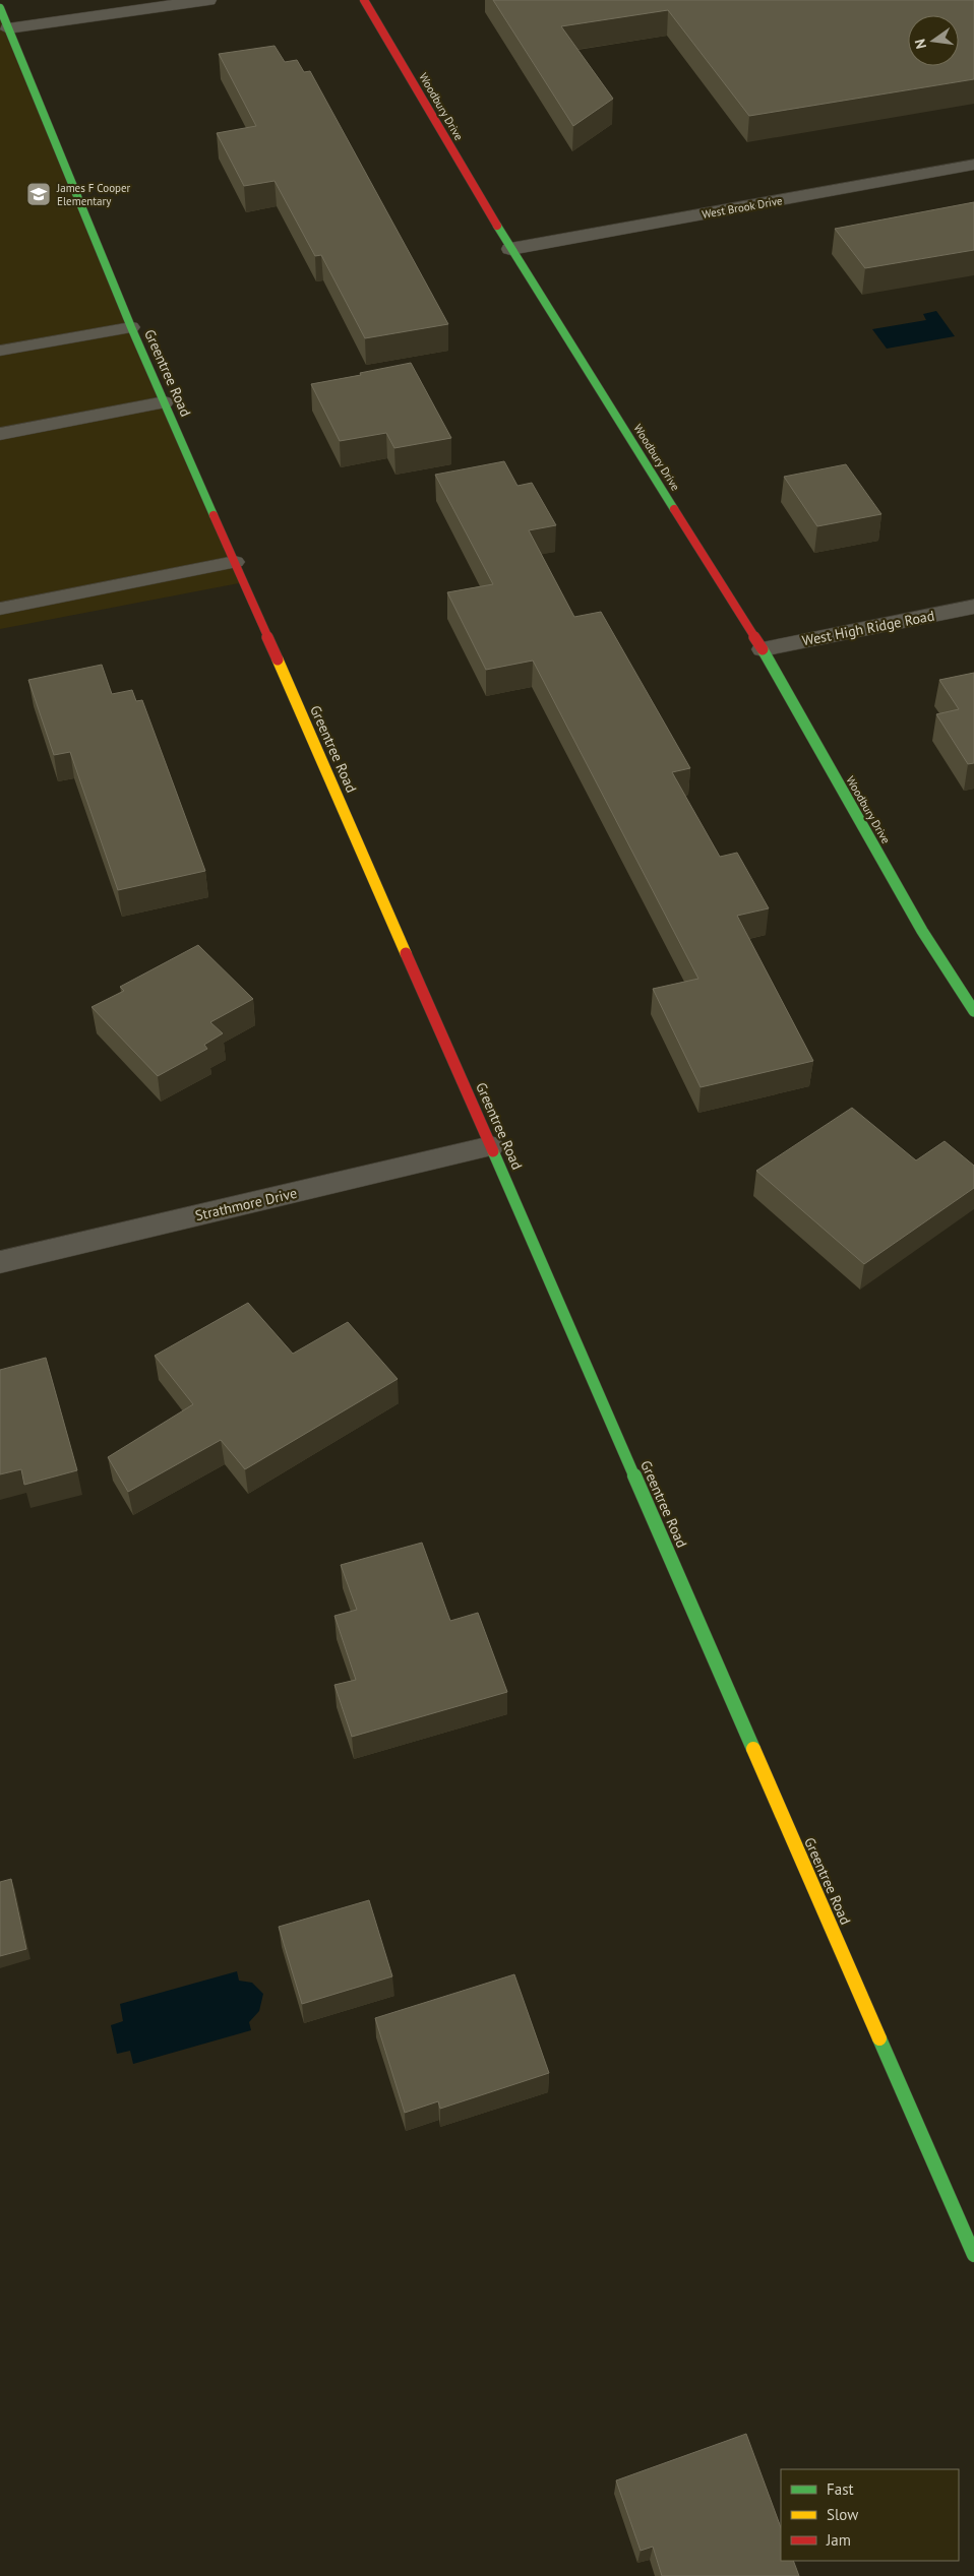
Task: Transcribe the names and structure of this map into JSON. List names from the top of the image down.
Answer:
{
  "streets": {
    "main road": ["Woodbury Drive", "Greentree Road"],
    "street": ["West Brook Drive", "West High Ridge Road", "Strathmore Drive"]
  },
  "crossings": [
    ["Woodbury Drive", "West Brook Drive"],
    ["Woodbury Drive", "West High Ridge Road"],
    ["Greentree Road", "Strathmore Drive"]
  ],
  "places": {
    "school or university": ["James F Cooper Elementary"]
  },
  "legend": ["Fast", "Slow", "Jam"],
  "north": "left"
}
